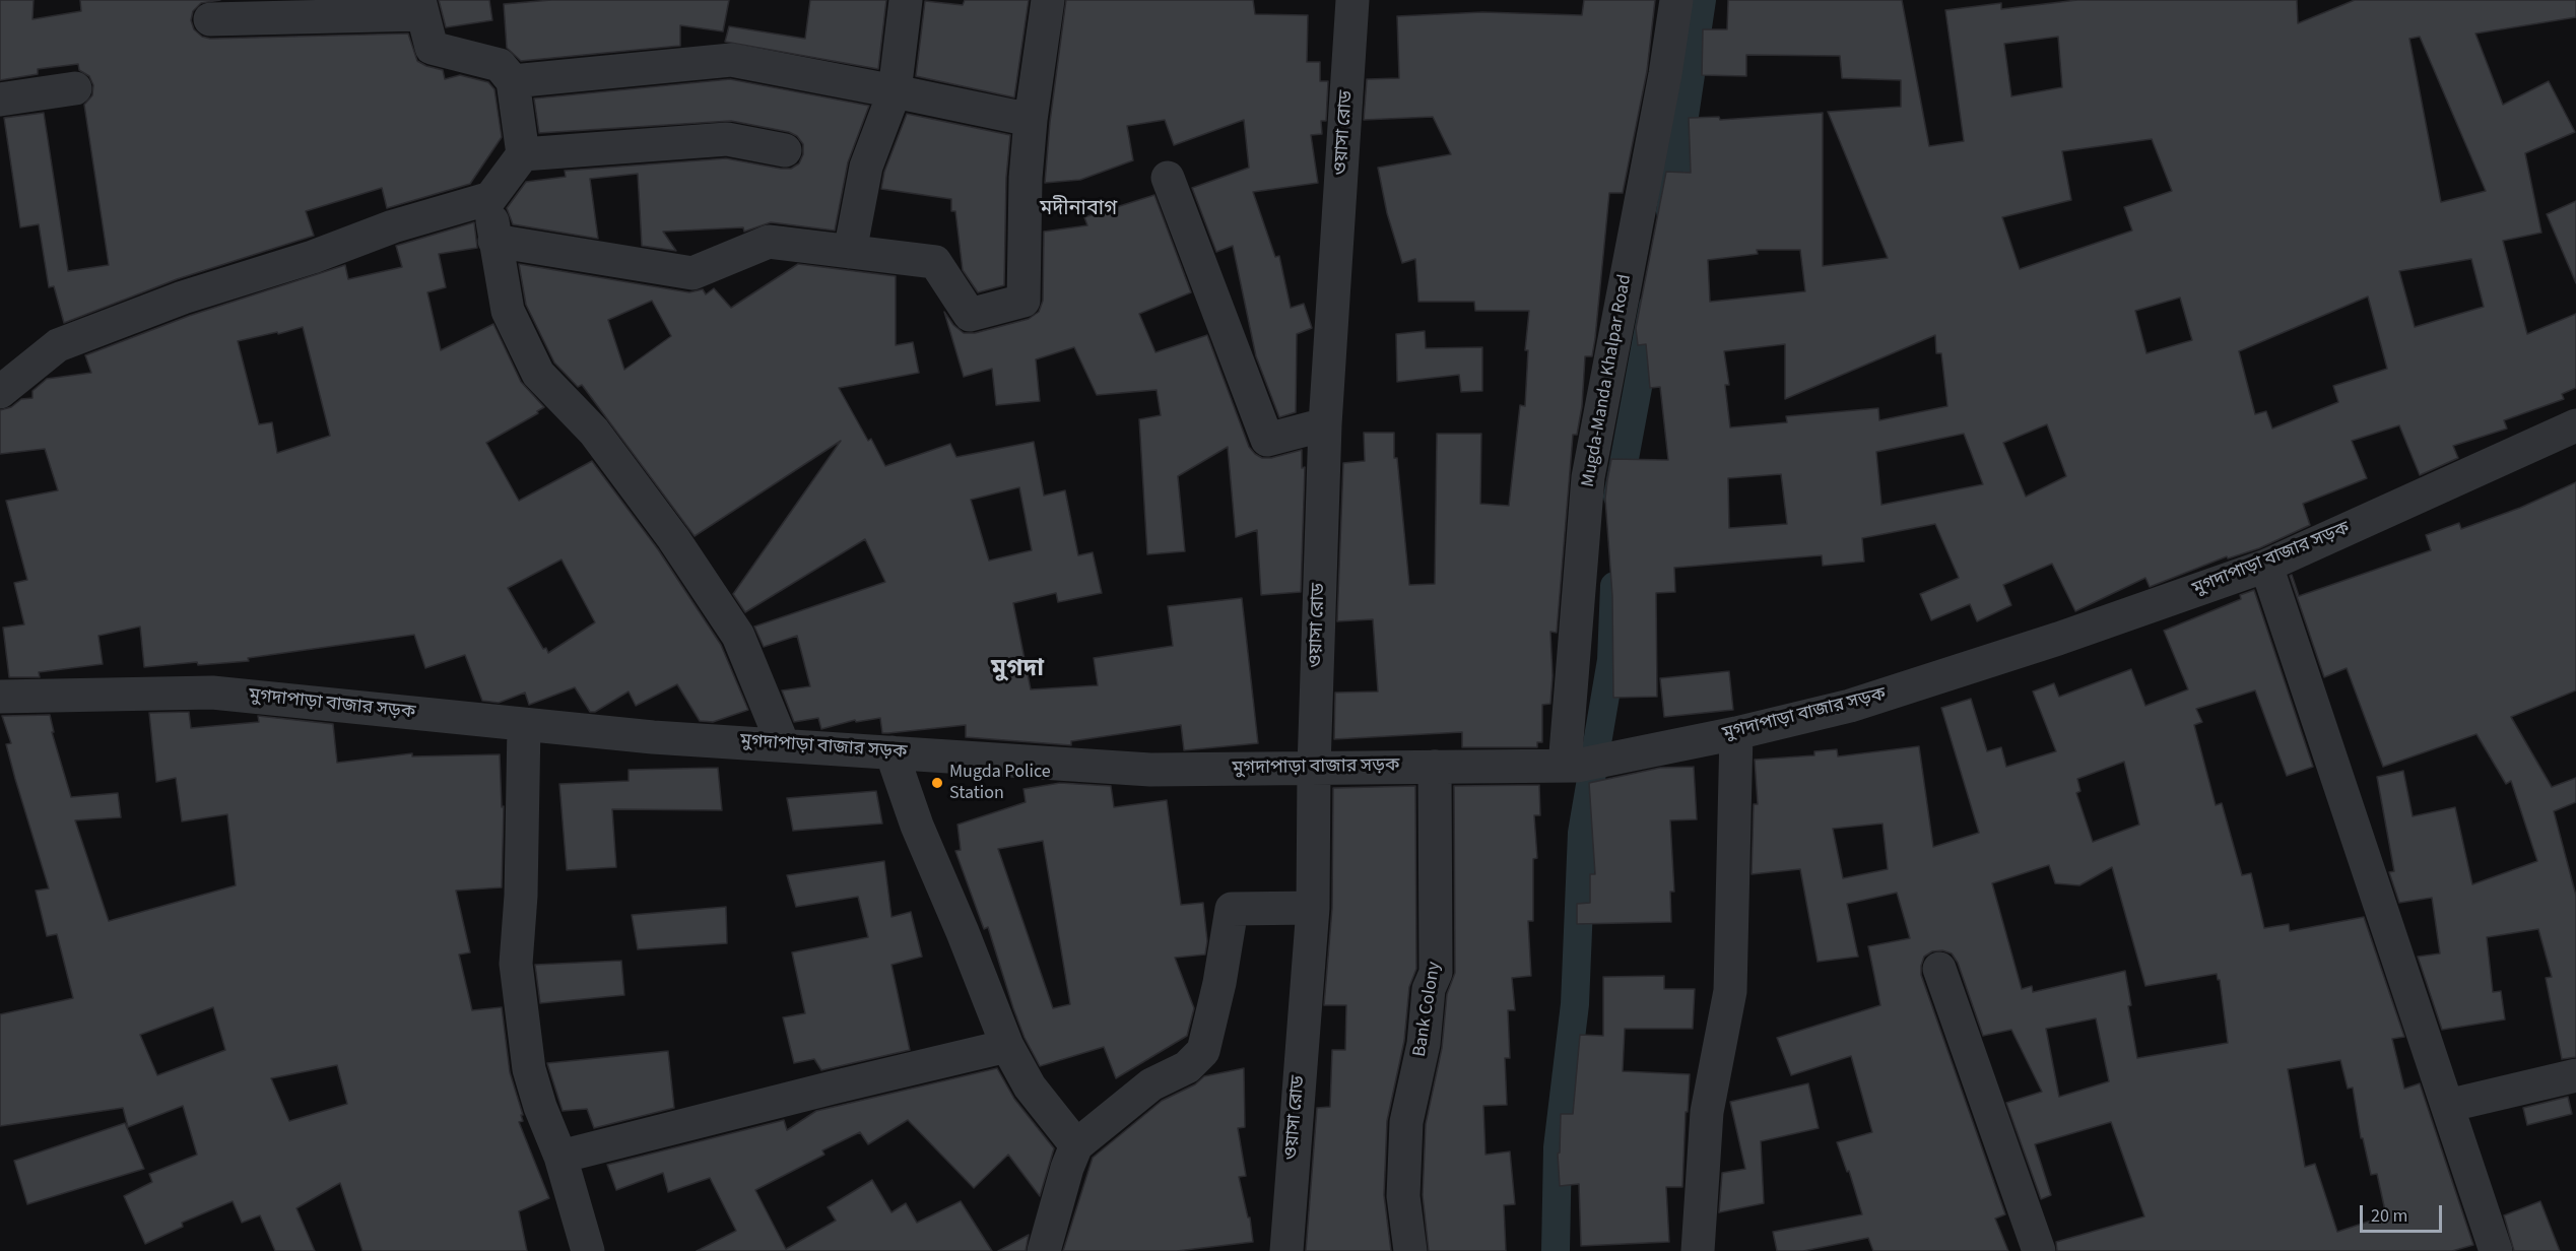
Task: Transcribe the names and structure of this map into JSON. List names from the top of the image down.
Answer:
{
  "streets": {
    "street": [
      "ওয়াসা রোড",
      "Mugda-Manda Khalpar Road",
      "মুগদাপাড়া বাজার সড়ক",
      "Bank Colony"
    ]
  },
  "crossings": [
    ["ওয়াসা রোড", "মুগদাপাড়া বাজার সড়ক"],
    ["Mugda-Manda Khalpar Road", "মুগদাপাড়া বাজার সড়ক"],
    ["মুগদাপাড়া বাজার সড়ক", "Bank Colony"]
  ],
  "districts": ["মদীনাবাগ", "মুগদা"],
  "places": ["Mugda Police Station"],
  "scale_bar": "20 m"
}
